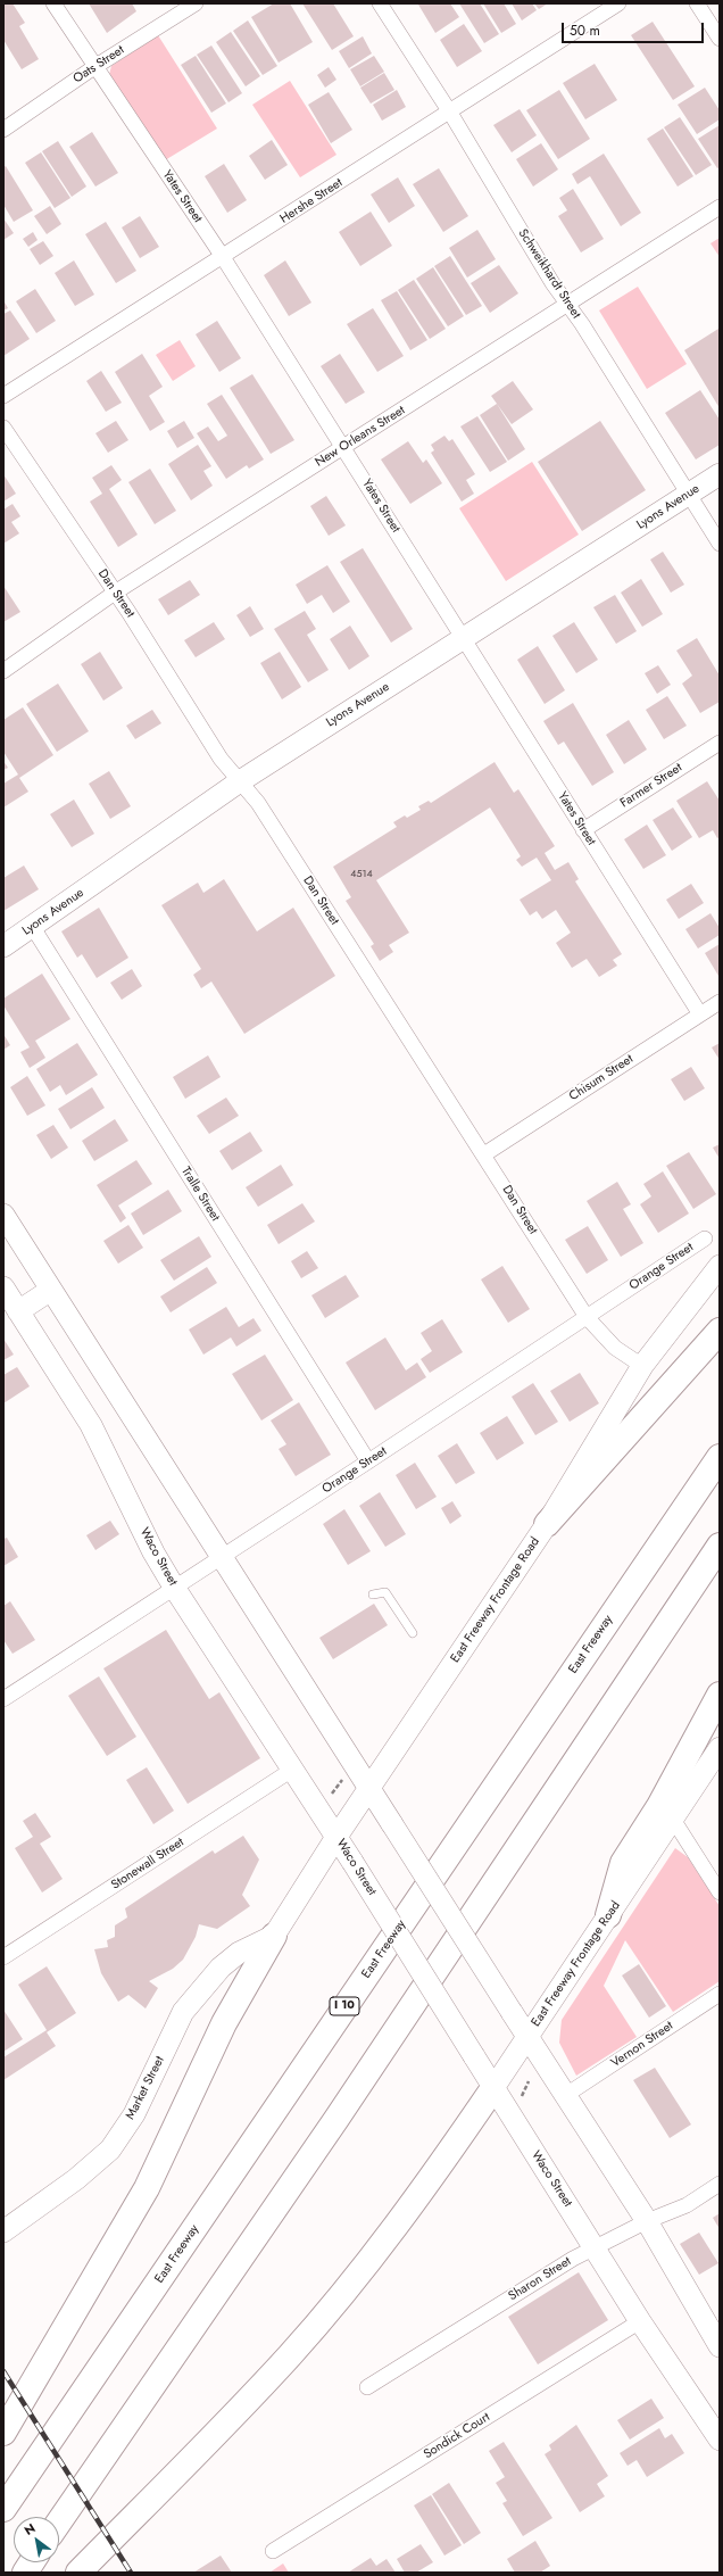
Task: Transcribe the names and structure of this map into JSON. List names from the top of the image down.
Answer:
{
  "streets": {
    "highway": ["East Freeway", "I 10"],
    "main road": [
      "Lyons Avenue",
      "Waco Street",
      "East Freeway Frontage Road",
      "Market Street"
    ],
    "street": [
      "Oats Street",
      "Yates Street",
      "Hershe Street",
      "Schweikhardt Street",
      "New Orleans Street",
      "Dan Street",
      "Farmer Street",
      "Chisum Street",
      "Tralle Street",
      "Orange Street",
      "Stonewall Street",
      "Vernon Street",
      "Sharon Street",
      "Sondick Court"
    ]
  },
  "crossings": [
    ["Oats Street", "Yates Street"],
    ["Yates Street", "Hershe Street"],
    ["Yates Street", "New Orleans Street"],
    ["Yates Street", "Lyons Avenue"],
    ["Yates Street", "Farmer Street"],
    ["Yates Street", "Chisum Street"],
    ["Hershe Street", "Schweikhardt Street"],
    ["Schweikhardt Street", "New Orleans Street"],
    ["Schweikhardt Street", "Lyons Avenue"],
    ["New Orleans Street", "Dan Street"],
    ["Lyons Avenue", "Dan Street"],
    ["Lyons Avenue", "Tralle Street"],
    ["Dan Street", "Chisum Street"],
    ["Dan Street", "Orange Street"],
    ["Dan Street", "East Freeway Frontage Road"],
    ["Tralle Street", "Orange Street"],
    ["Orange Street", "Waco Street"],
    ["Waco Street", "East Freeway Frontage Road"],
    ["Waco Street", "Stonewall Street"],
    ["Waco Street", "Sharon Street"],
    ["Waco Street", "Sondick Court"],
    ["East Freeway Frontage Road", "Market Street"]
  ],
  "house_numbers": ["4514"],
  "scale_bar": "50 m",
  "north": "top left"
}
